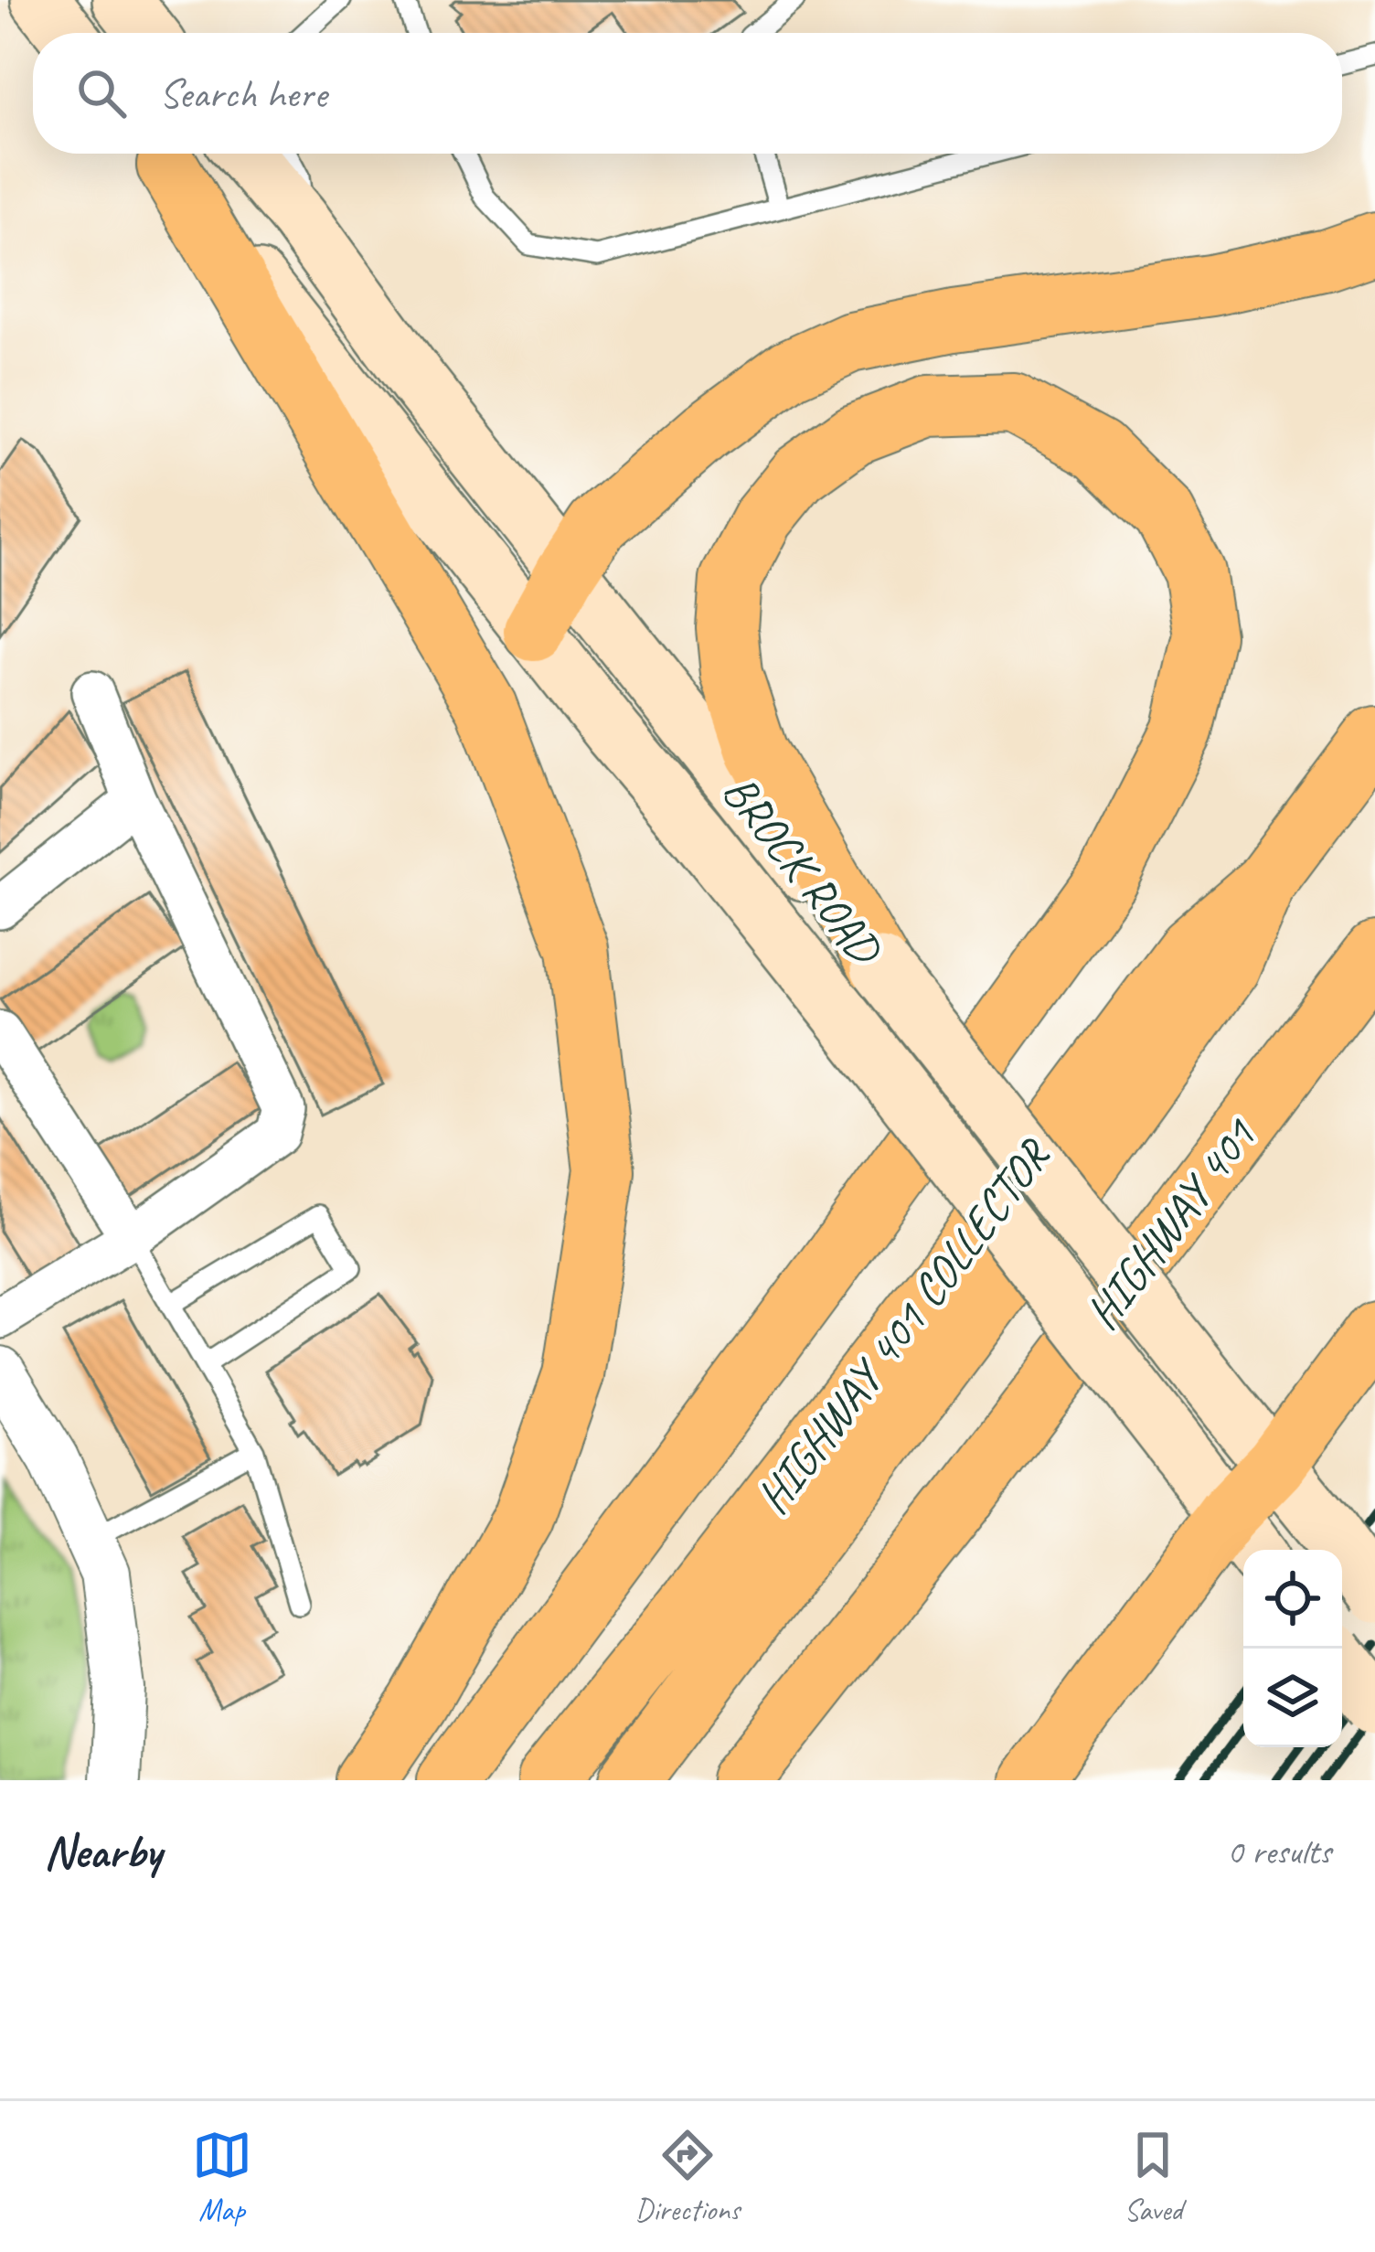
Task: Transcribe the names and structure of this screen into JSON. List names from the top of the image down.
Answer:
{
  "streets": {
    "highway": ["HIGHWAY 401", "HIGHWAY 401 COLLECTOR"],
    "main road": ["BROCK ROAD"]
  },
  "page": {
    "search": "Search here",
    "heading": ["Nearby", "0 results"],
    "nav": ["Map", "Directions", "Saved"]
  }
}
